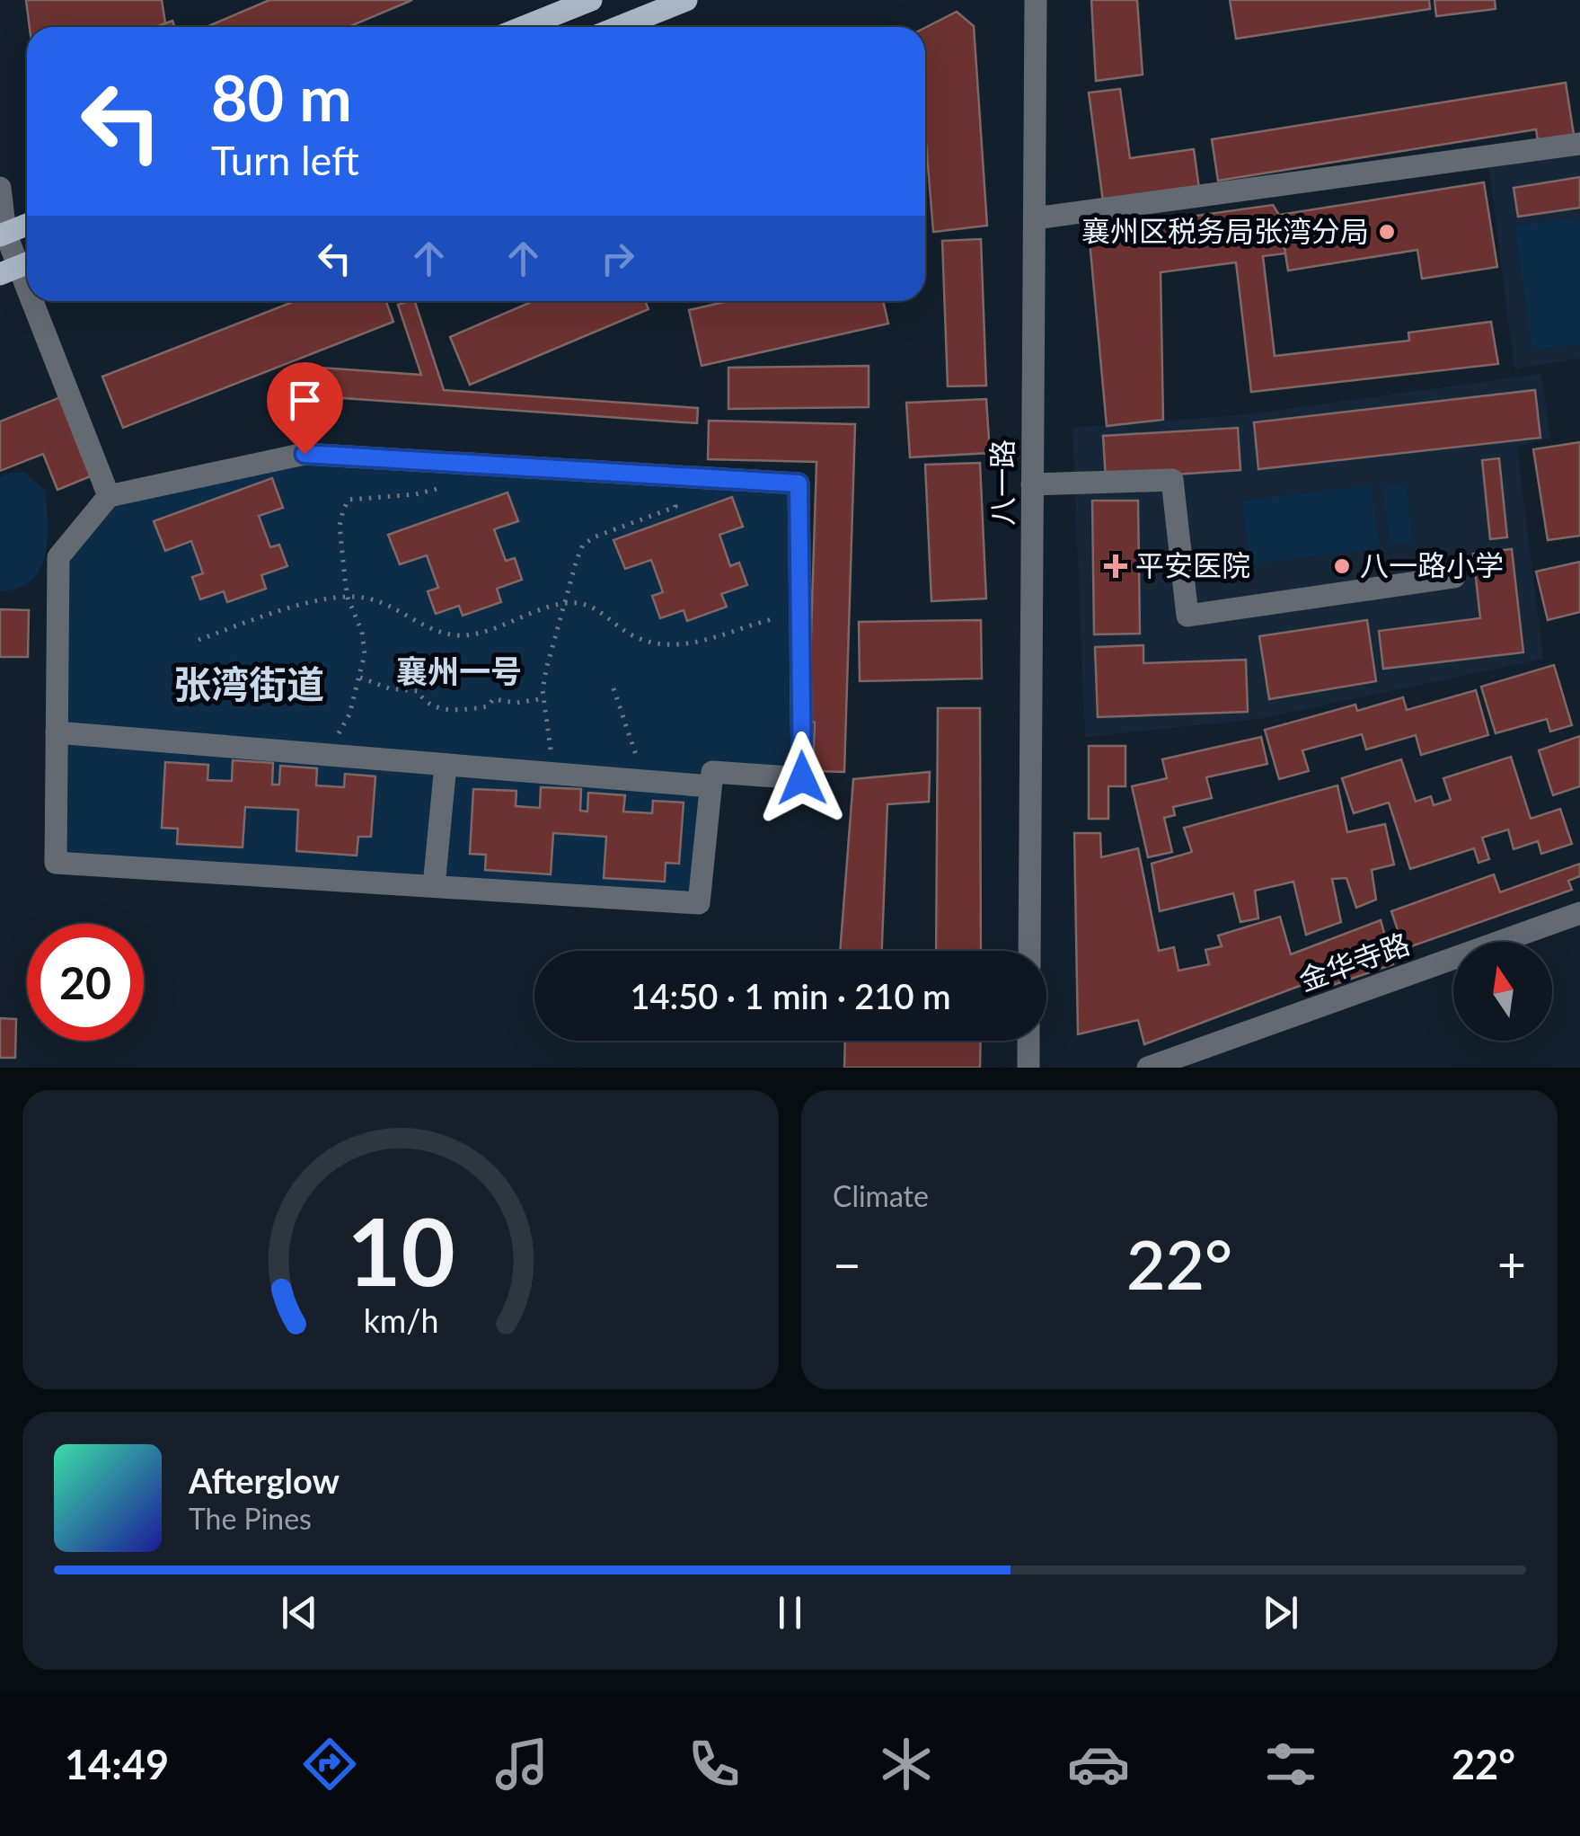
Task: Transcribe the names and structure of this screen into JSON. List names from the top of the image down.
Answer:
{
  "streets": {
    "street": ["八一路", "金华寺路"]
  },
  "districts": ["襄州一号", "张湾街道"],
  "places": {
    "other": ["襄州区税务局张湾分局", "八一路小学"],
    "health": ["平安医院"]
  },
  "north": "top",
  "page": {
    "turn": ["80 m", "Turn left"],
    "limit": "20",
    "trip": "14:50 · 1 min · 210 m",
    "tile": "Climate",
    "heat": ["−", "22°", "+"],
    "song": ["Afterglow", "The Pines"],
    "tabs": ["14:49", "22°"],
    "gauge": ["10", "km/h"]
  }
}
